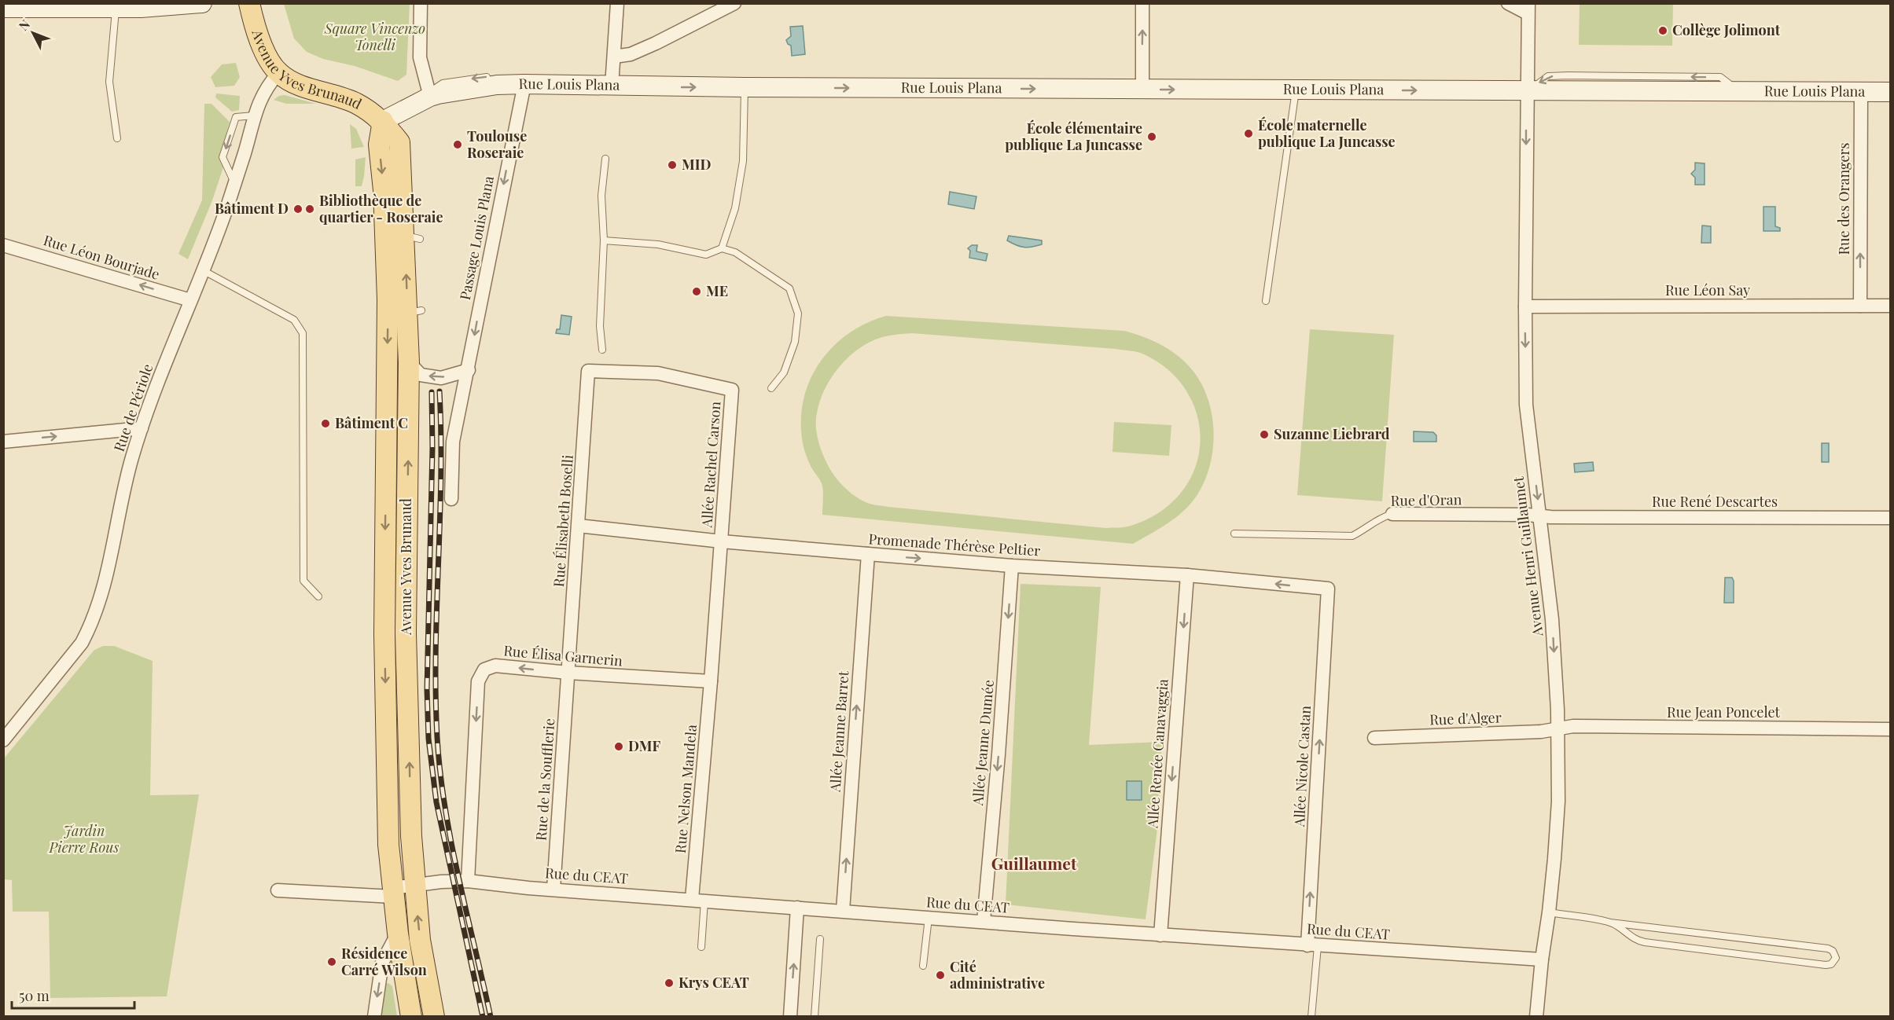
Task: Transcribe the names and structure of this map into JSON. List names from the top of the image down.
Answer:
{
  "streets": {
    "main road": ["Avenue Yves Brunaud"],
    "street": [
      "Rue Louis Plana",
      "Rue des Orangers",
      "Passage Louis Plana",
      "Rue Léon Bourjade",
      "Rue Léon Say",
      "Rue de Périole",
      "Allée Rachel Carson",
      "Rue d'Oran",
      "Rue René Descartes",
      "Rue Élisabeth Boselli",
      "Promenade Thérèse Peltier",
      "Avenue Henri Guillaumet",
      "Rue Élisa Garnerin",
      "Rue Jean Poncelet",
      "Rue d'Alger",
      "Allée Jeanne Barret",
      "Allée Jeanne Dumée",
      "Allée Renée Canavaggia",
      "Allée Nicole Castan",
      "Rue de la Soufflerie",
      "Rue Nelson Mandela",
      "Rue du CEAT"
    ]
  },
  "crossings": [
    ["Avenue Yves Brunaud", "Rue Louis Plana"],
    ["Avenue Yves Brunaud", "Rue de Périole"],
    ["Avenue Yves Brunaud", "Rue du CEAT"],
    ["Rue Louis Plana", "Rue des Orangers"],
    ["Rue Louis Plana", "Passage Louis Plana"],
    ["Rue Louis Plana", "Avenue Henri Guillaumet"],
    ["Rue des Orangers", "Rue Léon Say"],
    ["Rue Léon Bourjade", "Rue de Périole"],
    ["Rue Léon Say", "Avenue Henri Guillaumet"],
    ["Allée Rachel Carson", "Rue Élisabeth Boselli"],
    ["Allée Rachel Carson", "Promenade Thérèse Peltier"],
    ["Allée Rachel Carson", "Rue Élisa Garnerin"],
    ["Allée Rachel Carson", "Rue Nelson Mandela"],
    ["Rue d'Oran", "Rue René Descartes"],
    ["Rue d'Oran", "Avenue Henri Guillaumet"],
    ["Rue René Descartes", "Avenue Henri Guillaumet"],
    ["Rue Élisabeth Boselli", "Promenade Thérèse Peltier"],
    ["Rue Élisabeth Boselli", "Rue Élisa Garnerin"],
    ["Rue Élisabeth Boselli", "Rue de la Soufflerie"],
    ["Promenade Thérèse Peltier", "Allée Jeanne Barret"],
    ["Promenade Thérèse Peltier", "Allée Jeanne Dumée"],
    ["Promenade Thérèse Peltier", "Allée Renée Canavaggia"],
    ["Promenade Thérèse Peltier", "Allée Nicole Castan"],
    ["Avenue Henri Guillaumet", "Rue Jean Poncelet"],
    ["Avenue Henri Guillaumet", "Rue d'Alger"],
    ["Avenue Henri Guillaumet", "Rue du CEAT"],
    ["Rue Élisa Garnerin", "Rue de la Soufflerie"],
    ["Rue Élisa Garnerin", "Rue Nelson Mandela"],
    ["Rue Élisa Garnerin", "Rue du CEAT"],
    ["Rue Jean Poncelet", "Rue d'Alger"],
    ["Allée Jeanne Barret", "Rue du CEAT"],
    ["Allée Jeanne Dumée", "Rue du CEAT"],
    ["Allée Renée Canavaggia", "Rue du CEAT"],
    ["Allée Nicole Castan", "Rue du CEAT"],
    ["Rue de la Soufflerie", "Rue du CEAT"],
    ["Rue Nelson Mandela", "Rue du CEAT"]
  ],
  "one_way": [
    "Rue Louis Plana",
    "Rue des Orangers",
    "Passage Louis Plana",
    "Rue Léon Bourjade",
    "Avenue Henri Guillaumet",
    "Allée Jeanne Barret",
    "Allée Jeanne Dumée",
    "Allée Renée Canavaggia",
    "Allée Nicole Castan"
  ],
  "districts": ["Guillaumet"],
  "parks": ["Square Vincenzo Tonelli", "Jardin Pierre Rous"],
  "places": [
    "Collège Jolimont",
    "École maternelle publique La Juncasse",
    "École élémentaire publique La Juncasse",
    "Toulouse Roseraie",
    "MID",
    "Bâtiment D",
    "Bibliothèque de quartier - Roseraie",
    "ME",
    "Bâtiment C",
    "Suzanne Liebrard",
    "DMF",
    "Résidence Carré Wilson",
    "Cité administrative",
    "Krys CEAT"
  ],
  "scale_bar": "50 m",
  "north": "top left"
}
